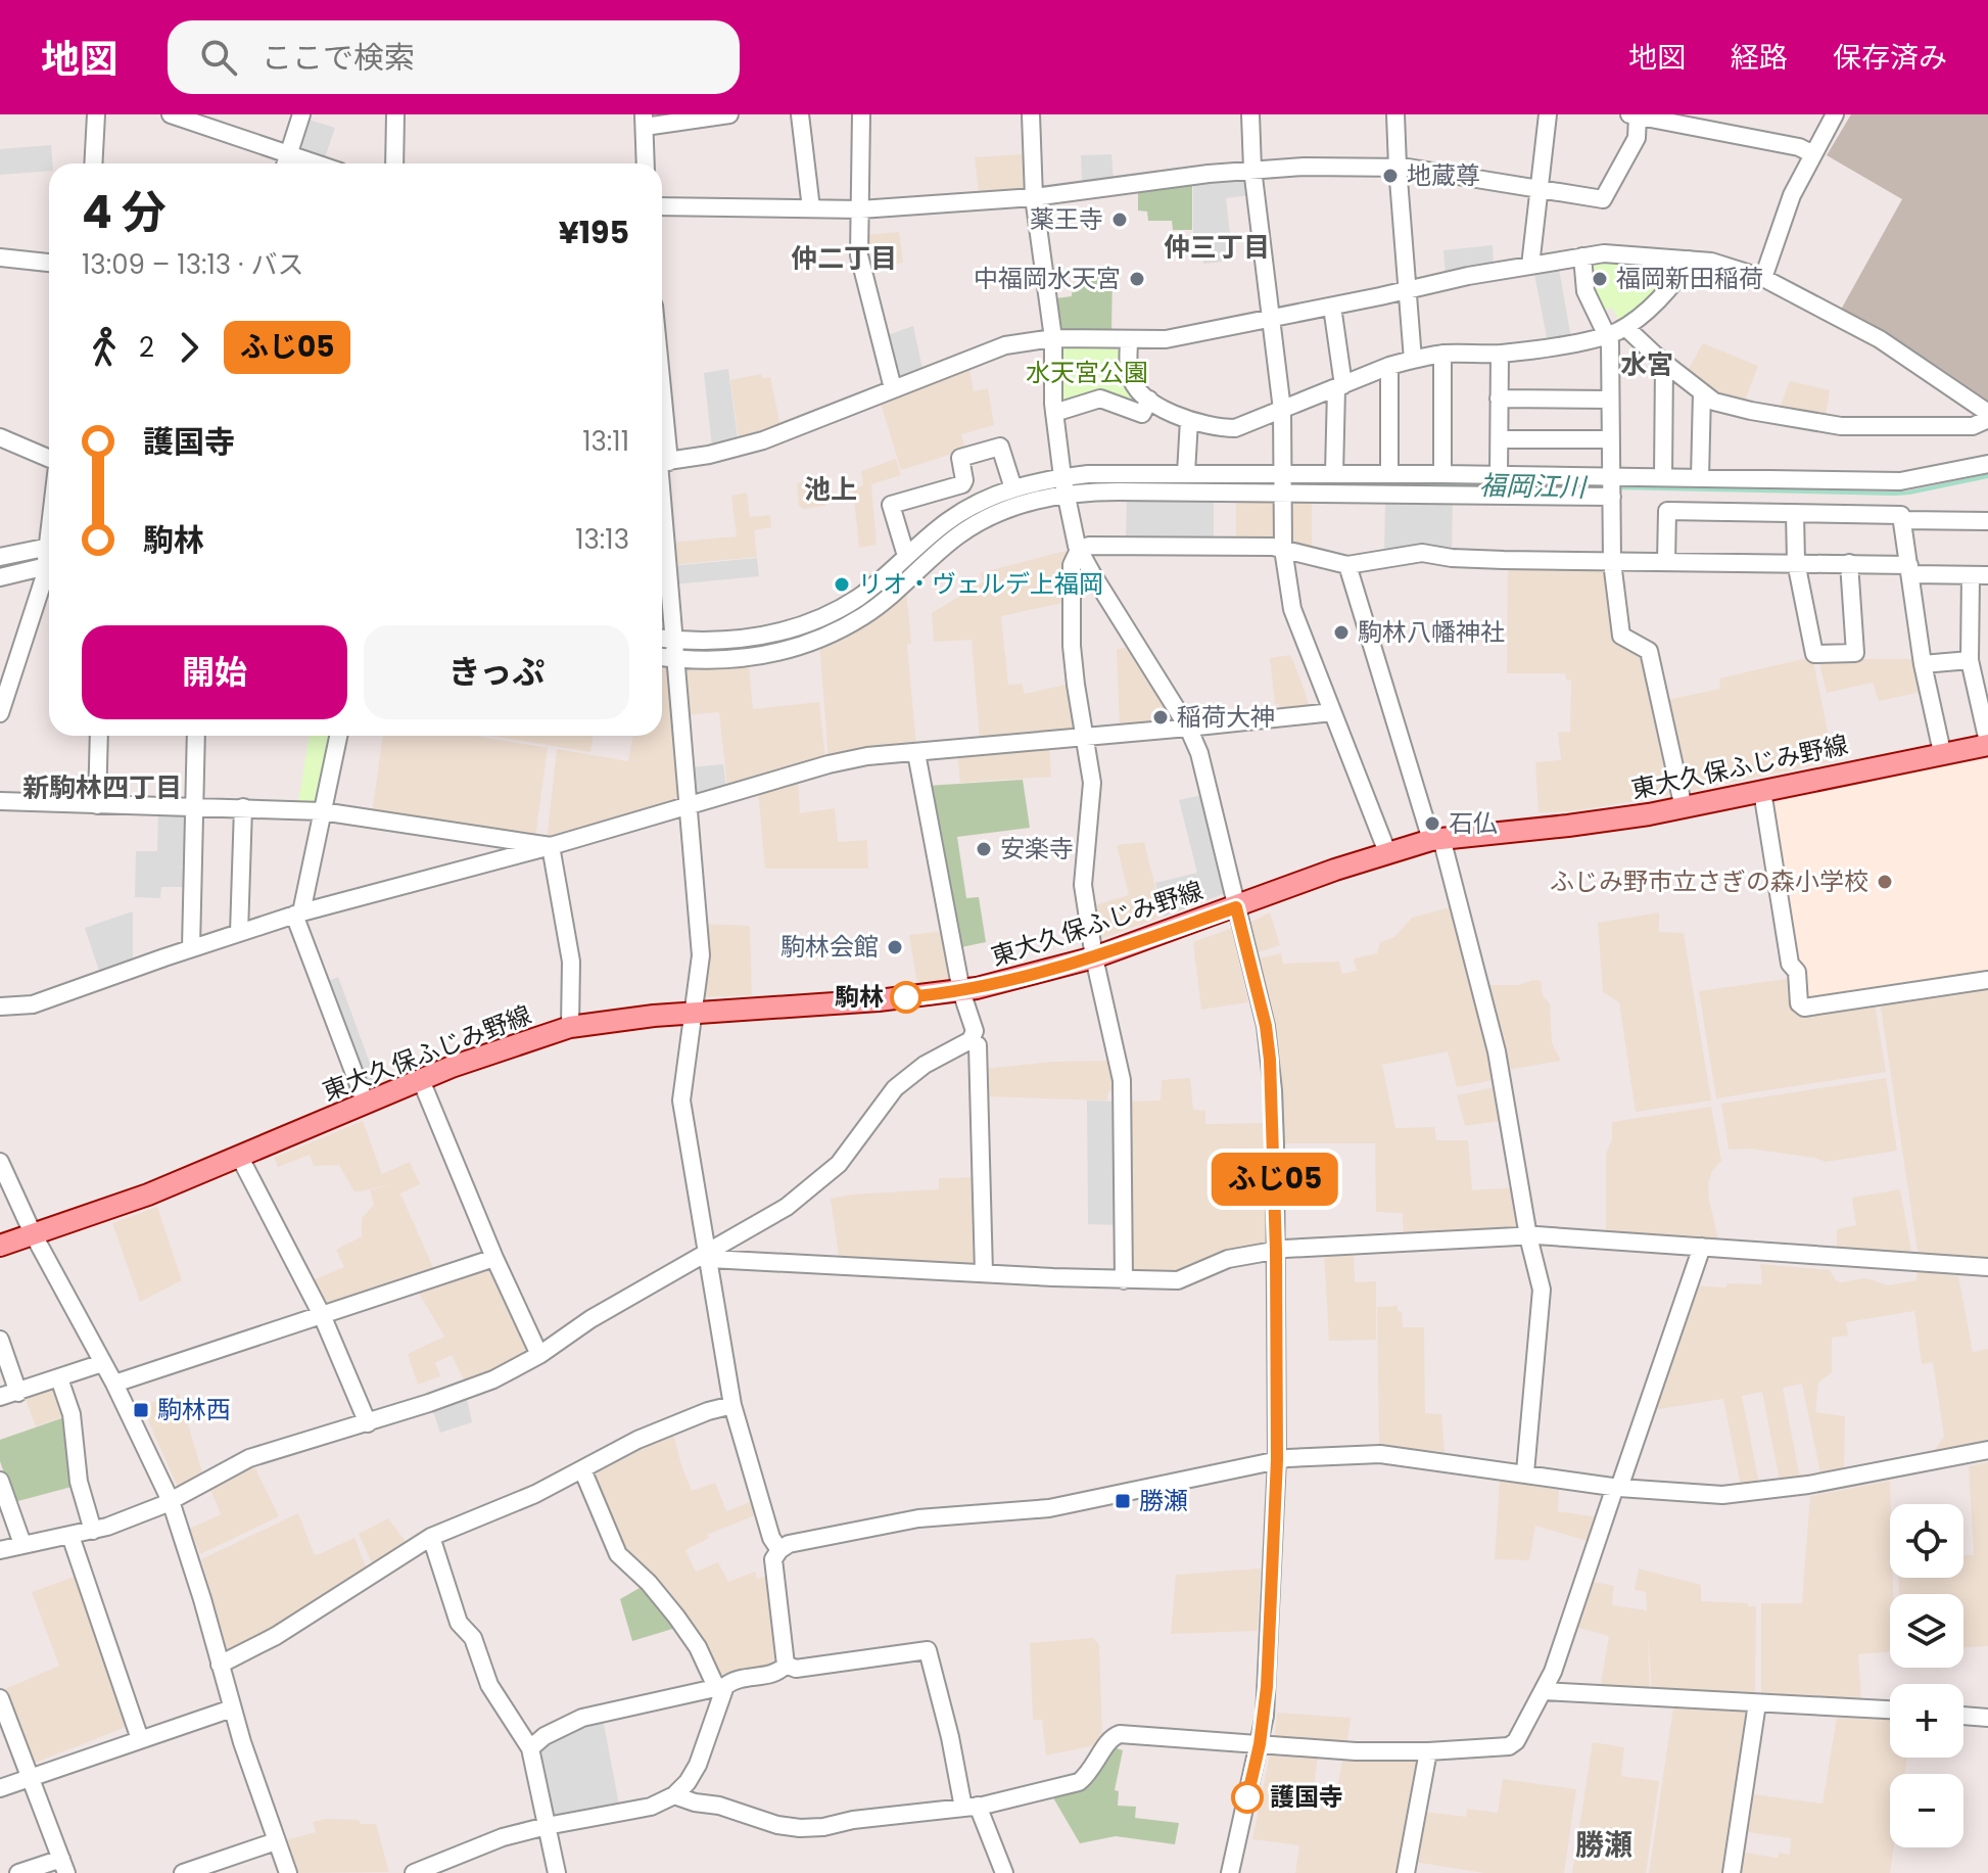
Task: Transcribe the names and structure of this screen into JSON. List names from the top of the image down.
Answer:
{
  "streets": {
    "main road": ["東大久保ふじみ野線"]
  },
  "districts": [
    "仲三丁目",
    "仲二丁目",
    "水宮",
    "池上",
    "新駒林四丁目",
    "勝瀬"
  ],
  "water": ["福岡江川"],
  "parks": ["水天宮公園"],
  "places": {
    "other": [
      "地蔵尊",
      "薬王寺",
      "中福岡水天宮",
      "福岡新田稲荷",
      "リオ・ヴェルデ上福岡",
      "駒林八幡神社",
      "稲荷大神",
      "石仏",
      "安楽寺",
      "ふじみ野市立さぎの森小学校",
      "駒林会館",
      "駒林",
      "護国寺"
    ],
    "transit": ["駒林西", "勝瀬"]
  },
  "lines": ["bus line ふじ05"],
  "page": {
    "header": "地図",
    "search": "ここで検索",
    "nav": ["地図", "経路", "保存済み"],
    "on_map": "ふじ05",
    "heading": ["4 分", "13:09 – 13:13 · バス", "¥195"],
    "legs": ["2", "ふじ05"],
    "list": [
      {
        "name": "護国寺",
        "value": "13:11"
      },
      {
        "name": "駒林",
        "value": "13:13"
      }
    ],
    "buttons": ["開始", "きっぷ"],
    "map_buttons": ["+", "−"]
  }
}
